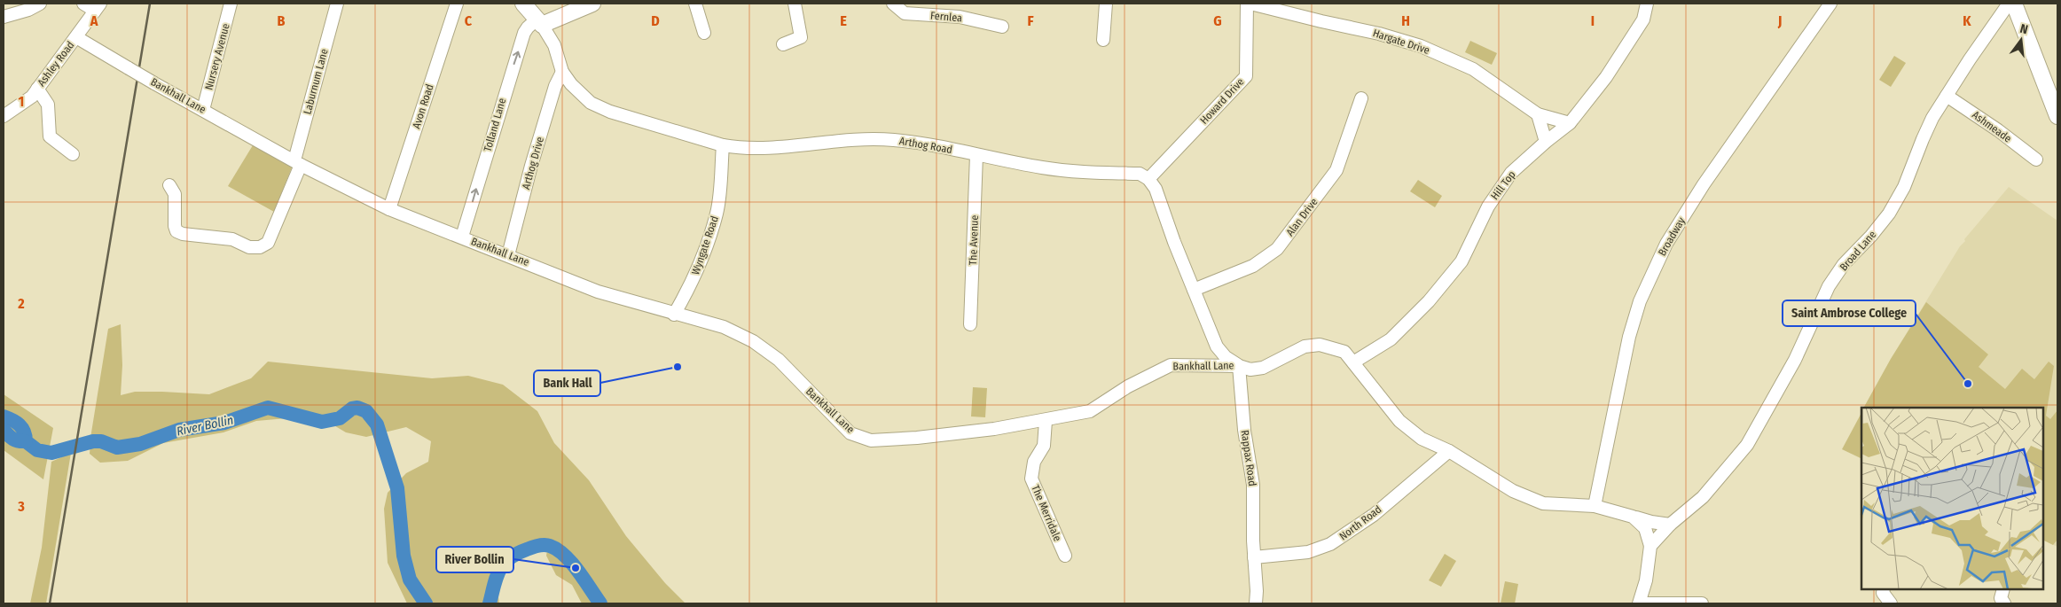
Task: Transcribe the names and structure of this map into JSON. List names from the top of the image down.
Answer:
{
  "streets": {
    "street": [
      "Fernlea",
      "Hargate Drive",
      "Nursery Avenue",
      "Ashley Road",
      "Laburnum Lane",
      "Bankhall Lane",
      "Howard Drive",
      "Avon Road",
      "Tolland Lane",
      "Ashmeade",
      "Arthog Road",
      "Arthog Drive",
      "Hill Top",
      "Alan Drive",
      "Broadway",
      "The Avenue",
      "Wyngate Road",
      "Broad Lane",
      "Rappax Road",
      "The Merridale",
      "North Road"
    ]
  },
  "crossings": [
    ["Hargate Drive", "Howard Drive"],
    ["Hargate Drive", "Hill Top"],
    ["Nursery Avenue", "Bankhall Lane"],
    ["Ashley Road", "Bankhall Lane"],
    ["Laburnum Lane", "Bankhall Lane"],
    ["Bankhall Lane", "Avon Road"],
    ["Bankhall Lane", "Tolland Lane"],
    ["Bankhall Lane", "Arthog Drive"],
    ["Bankhall Lane", "Hill Top"],
    ["Bankhall Lane", "Broadway"],
    ["Bankhall Lane", "Wyngate Road"],
    ["Bankhall Lane", "Broad Lane"],
    ["Bankhall Lane", "Rappax Road"],
    ["Bankhall Lane", "The Merridale"],
    ["Bankhall Lane", "North Road"],
    ["Howard Drive", "Arthog Road"],
    ["Tolland Lane", "Arthog Road"],
    ["Ashmeade", "Broad Lane"],
    ["Arthog Road", "Arthog Drive"],
    ["Arthog Road", "The Avenue"],
    ["Arthog Road", "Wyngate Road"],
    ["Rappax Road", "North Road"]
  ],
  "one_way": ["Tolland Lane"],
  "water": ["River Bollin"],
  "places": ["Bank Hall", "Saint Ambrose College", "River Bollin"],
  "north": "top",
  "grid": {
    "columns": [
      "A",
      "B",
      "C",
      "D",
      "E",
      "F",
      "G",
      "H",
      "I",
      "J",
      "K"
    ],
    "rows": ["1", "2", "3"]
  }
}
